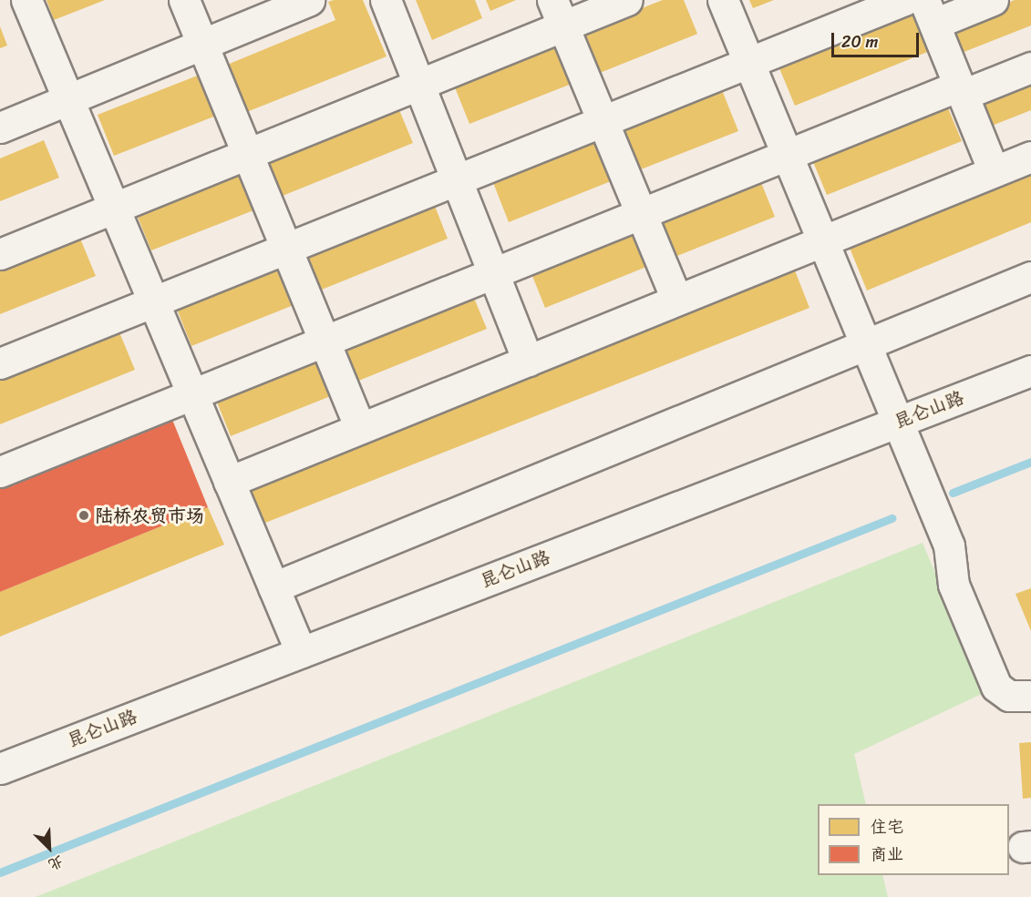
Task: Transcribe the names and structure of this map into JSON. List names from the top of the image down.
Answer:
{
  "streets": {
    "street": ["昆仑山路"]
  },
  "places": ["陆桥农贸市场"],
  "legend": ["住宅", "商业"],
  "scale_bar": "20 m",
  "north": "bottom right"
}
